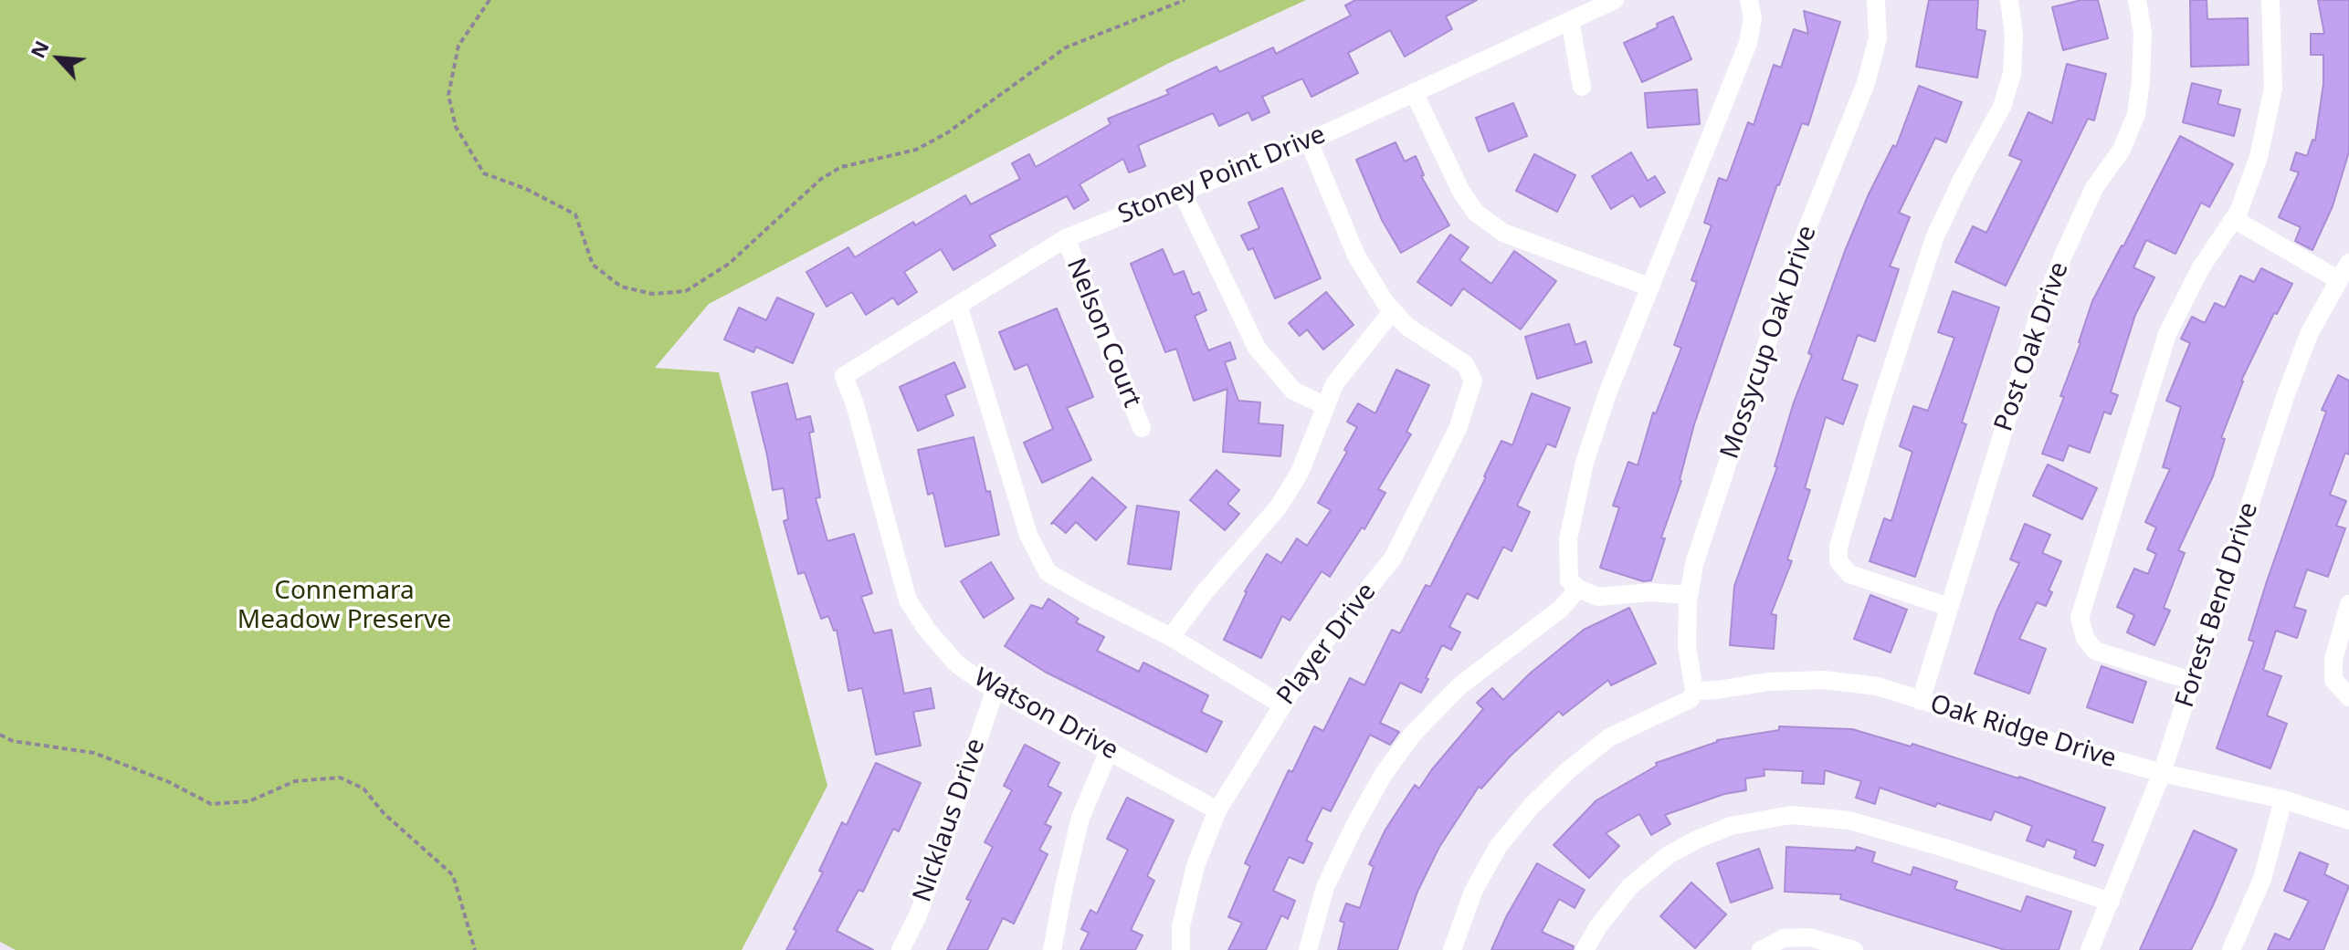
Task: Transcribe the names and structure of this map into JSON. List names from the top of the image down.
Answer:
{
  "streets": {
    "street": [
      "Stoney Point Drive",
      "Nelson Court",
      "Mossycup Oak Drive",
      "Post Oak Drive",
      "Forest Bend Drive",
      "Player Drive",
      "Watson Drive",
      "Oak Ridge Drive",
      "Nicklaus Drive"
    ]
  },
  "crossings": [
    ["Stoney Point Drive", "Nelson Court"],
    ["Stoney Point Drive", "Watson Drive"],
    ["Mossycup Oak Drive", "Oak Ridge Drive"],
    ["Post Oak Drive", "Oak Ridge Drive"],
    ["Forest Bend Drive", "Oak Ridge Drive"],
    ["Player Drive", "Watson Drive"],
    ["Watson Drive", "Nicklaus Drive"]
  ],
  "parks": ["Connemara Meadow Preserve"],
  "north": "top left"
}
